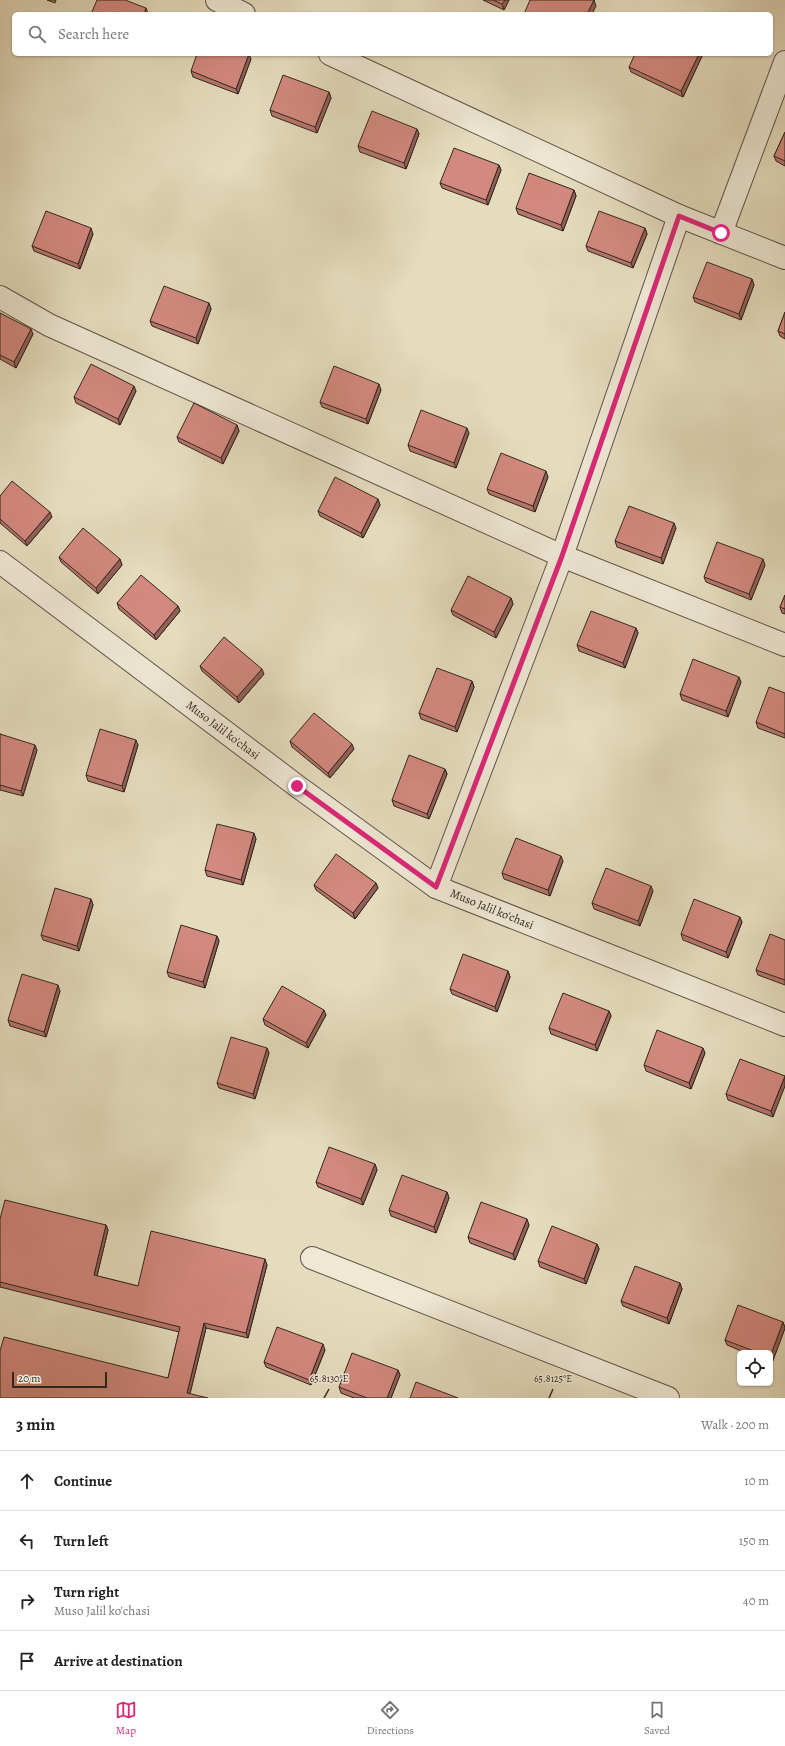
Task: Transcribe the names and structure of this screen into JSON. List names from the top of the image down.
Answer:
{
  "streets": {
    "street": ["Muso Jalil ko'chasi"]
  },
  "scale_bar": "20 m",
  "page": {
    "search": "Search here",
    "scale": "20 m",
    "heading": ["3 min", "Walk · 200 m"],
    "list": [
      ["Continue", "10 m"],
      ["Turn left", "150 m"],
      ["Turn right", "Muso Jalil ko'chasi", "40 m"],
      "Arrive at destination"
    ],
    "nav": ["Map", "Directions", "Saved"]
  },
  "coordinates": ["65.8130°E", "65.8125°E"]
}
